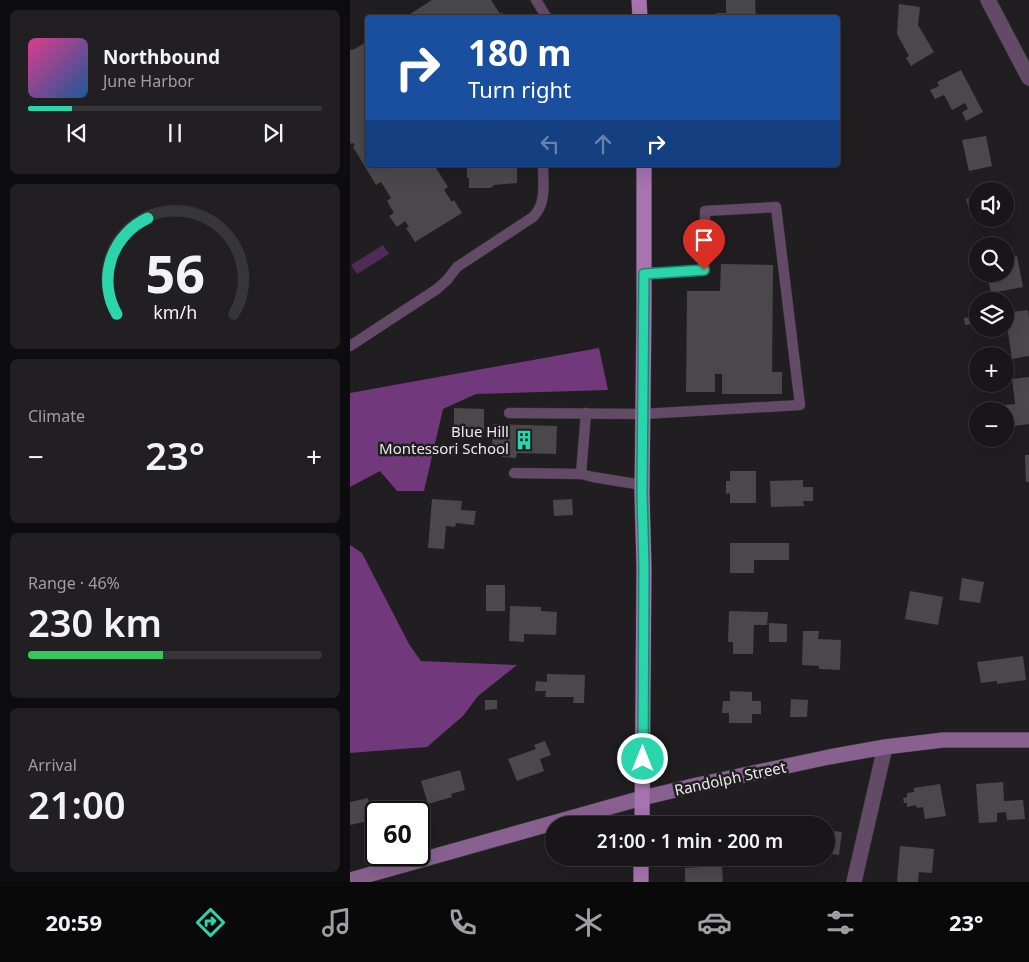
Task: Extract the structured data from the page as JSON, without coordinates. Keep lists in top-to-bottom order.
{
  "streets": {
    "main road": ["Randolph Street"]
  },
  "places": {
    "building": ["Blue Hill Montessori School"]
  },
  "page": {
    "turn": ["180 m", "Turn right"],
    "song": ["Northbound", "June Harbor"],
    "map_buttons": ["+", "−"],
    "tile": [
      "Climate",
      ["Range · 46%", "230 km"],
      ["Arrival", "21:00"]
    ],
    "heat": ["−", "23°", "+"],
    "limit": "60",
    "trip": "21:00 · 1 min · 200 m",
    "tabs": ["20:59", "23°"],
    "gauge": ["56", "km/h"]
  }
}
